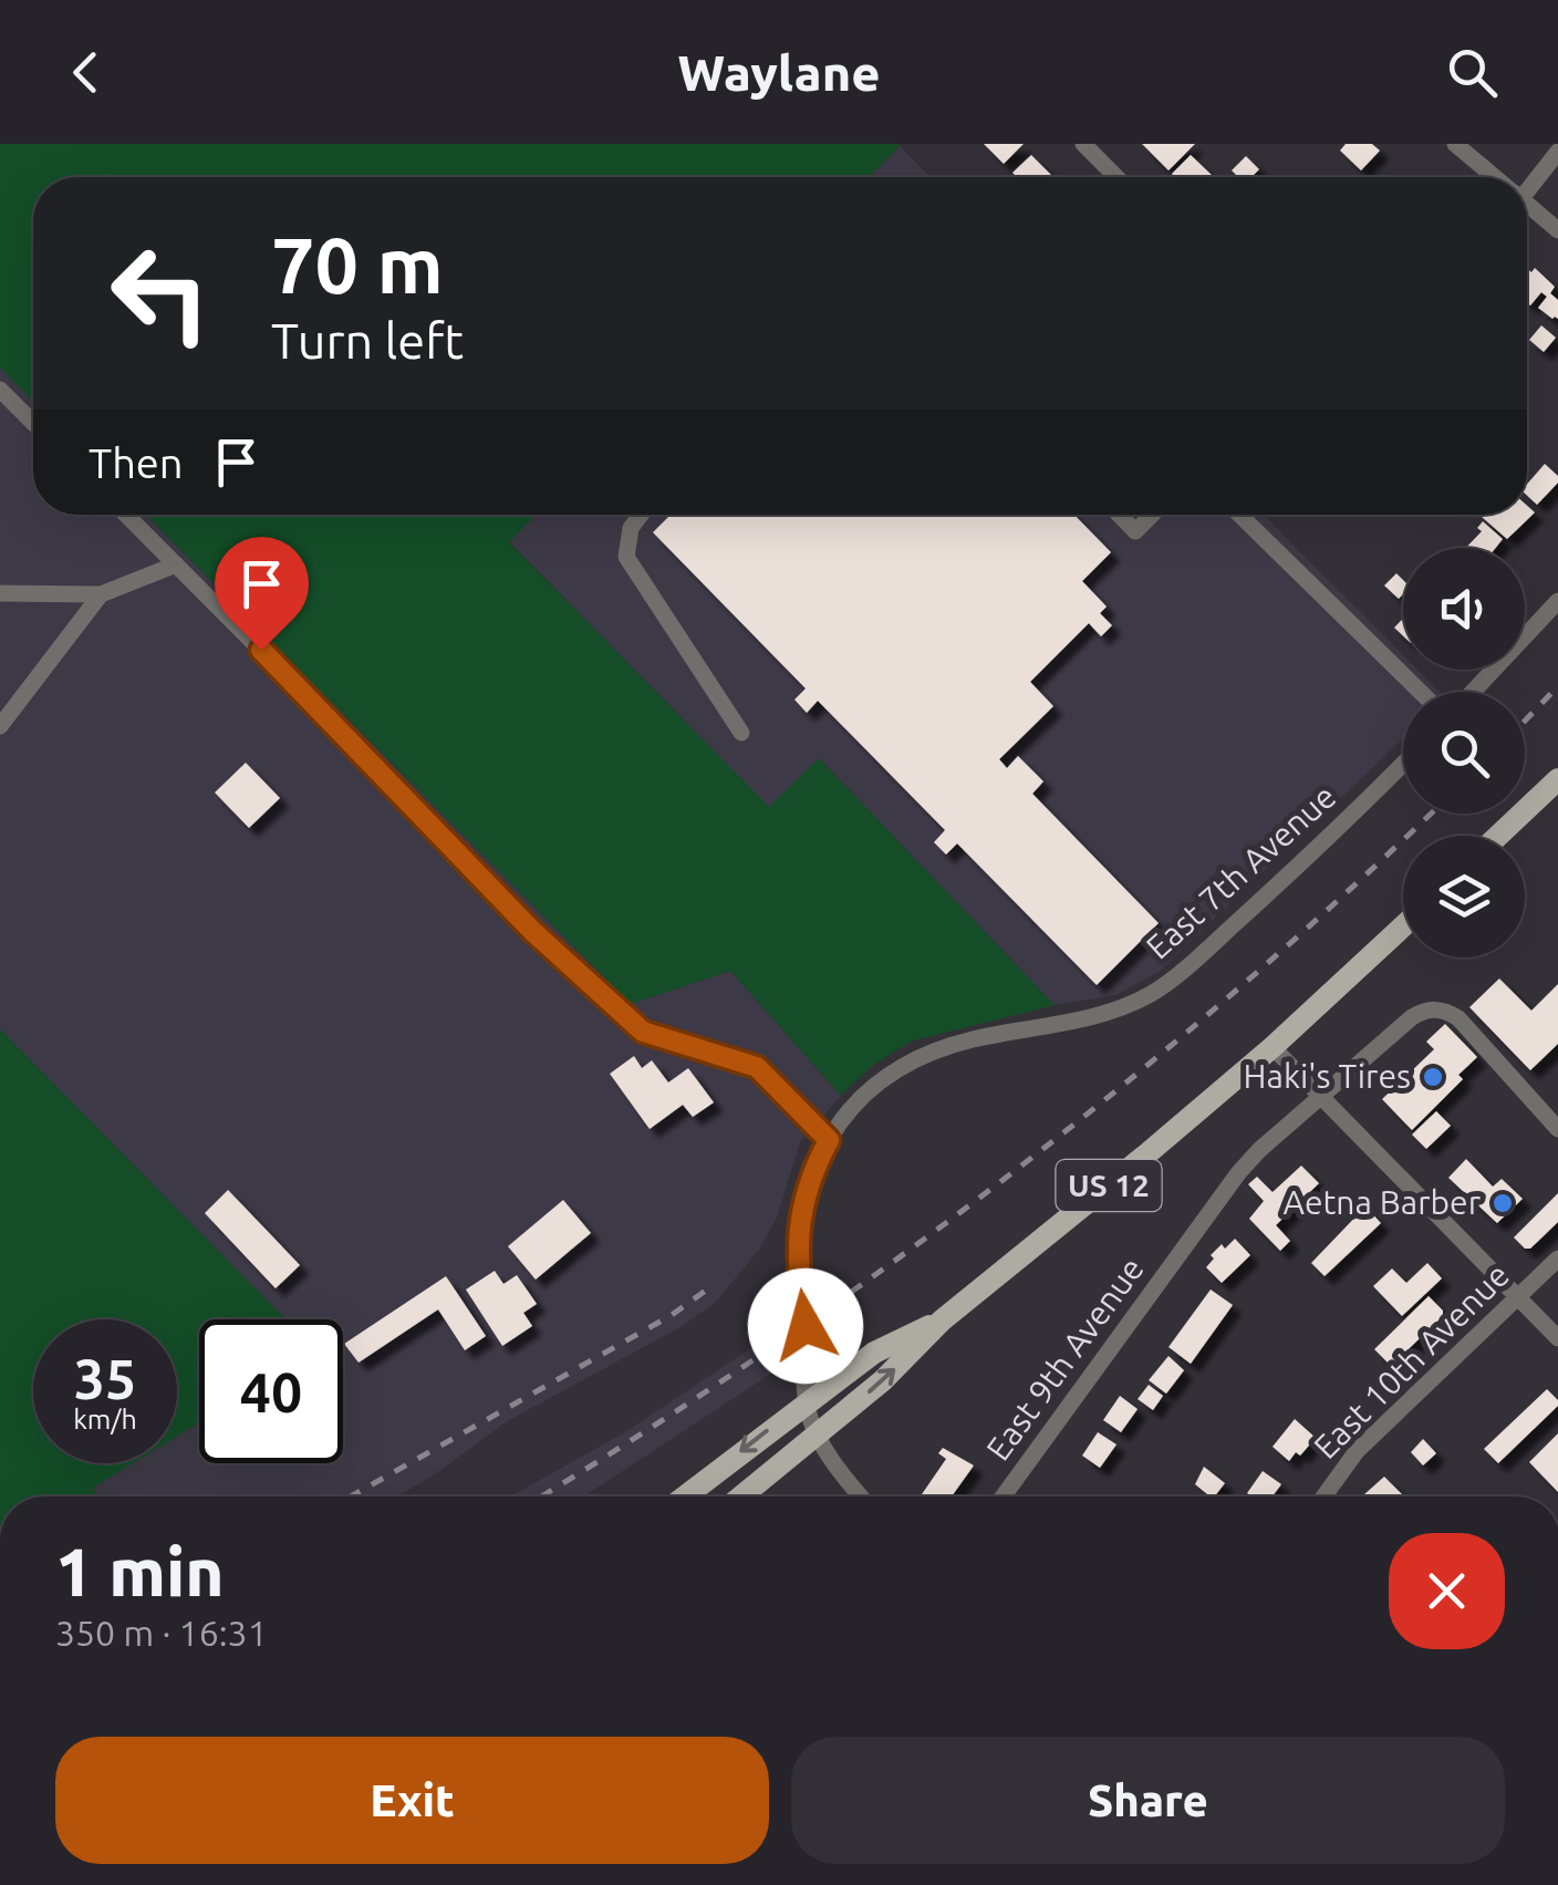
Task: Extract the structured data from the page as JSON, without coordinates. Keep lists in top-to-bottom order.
{
  "streets": {
    "main road": ["US 12"],
    "street": ["East 7th Avenue", "East 9th Avenue", "East 10th Avenue"]
  },
  "crossings": [
    ["East 7th Avenue", "US 12"]
  ],
  "places": ["Haki's Tires", "Aetna Barber"],
  "page": {
    "header": "Waylane",
    "turn": ["70 m", "Turn left"],
    "then": "Then",
    "speed": "35 km/h",
    "limit": "40",
    "heading": ["1 min", "350 m · 16:31"],
    "buttons": ["Exit", "Share"]
  }
}
